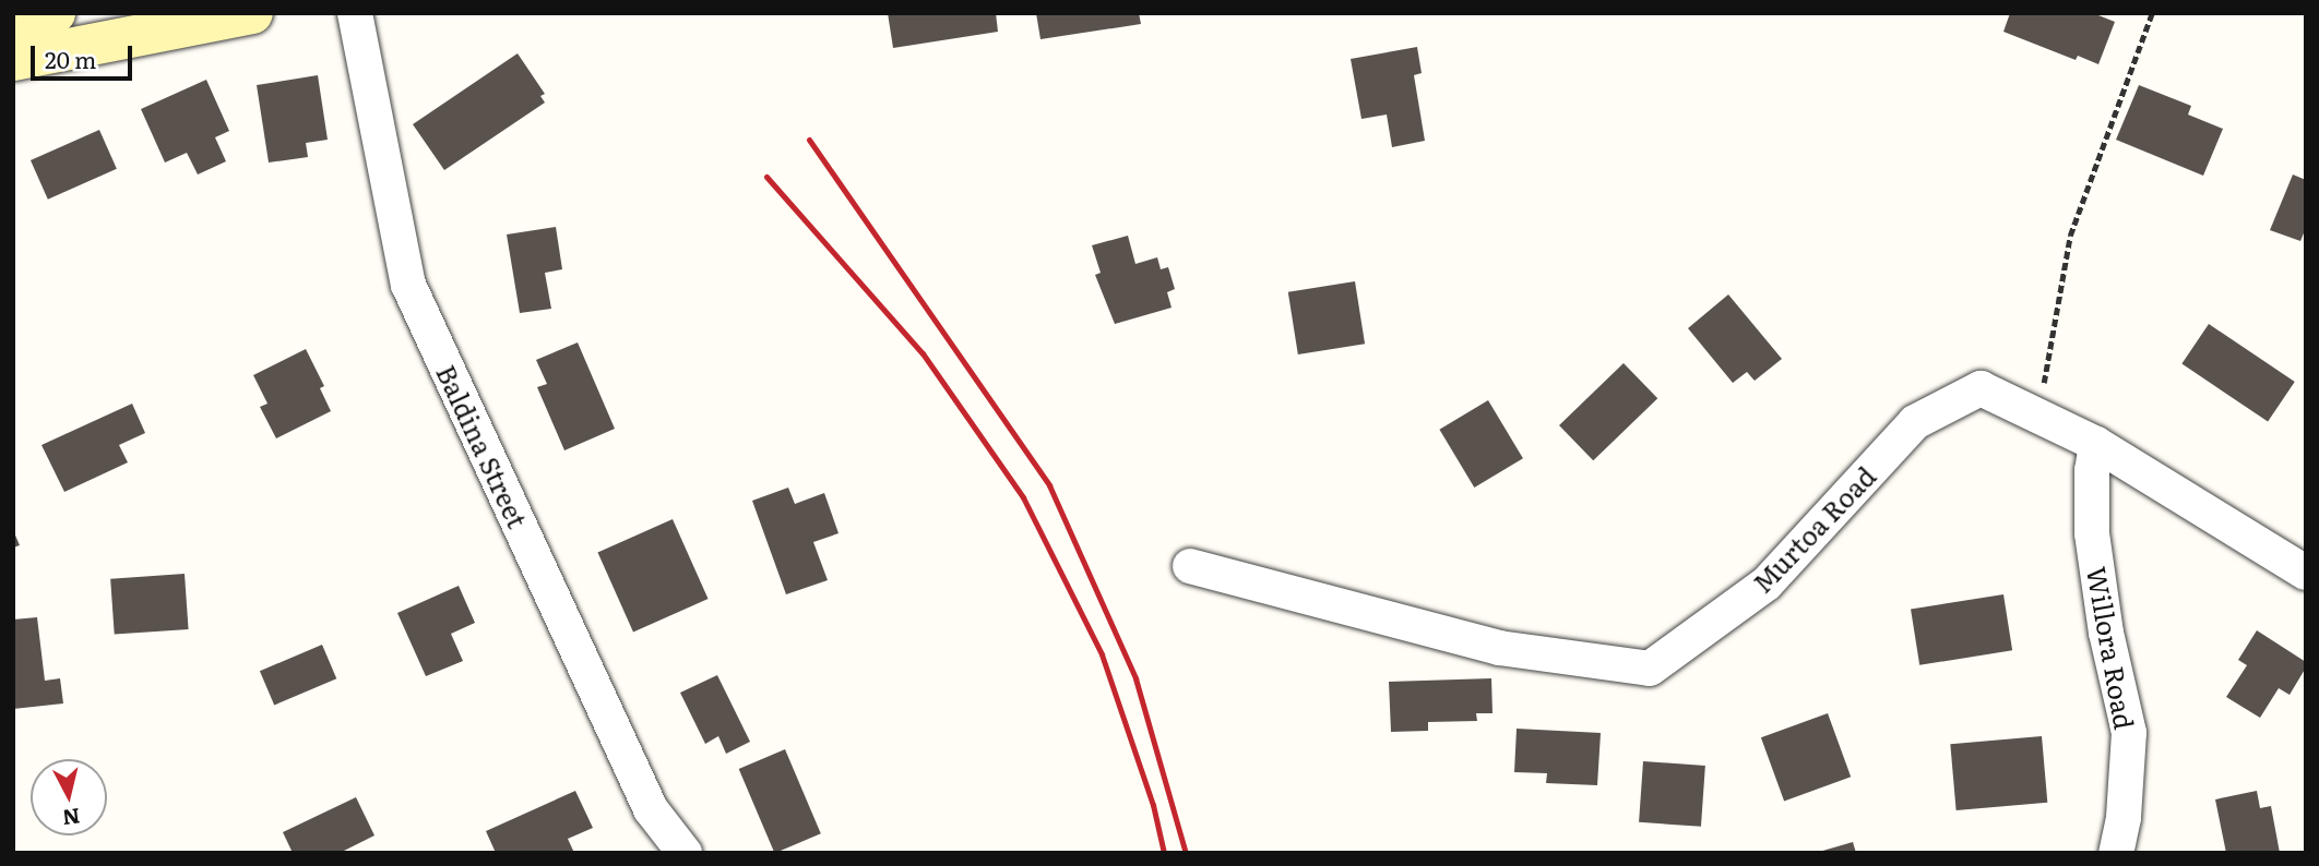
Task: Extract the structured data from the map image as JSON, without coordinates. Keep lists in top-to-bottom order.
{
  "streets": {
    "street": ["Baldina Street", "Murtoa Road", "Willora Road"]
  },
  "crossings": [
    ["Murtoa Road", "Willora Road"]
  ],
  "scale_bar": "20 m",
  "north": "bottom"
}
